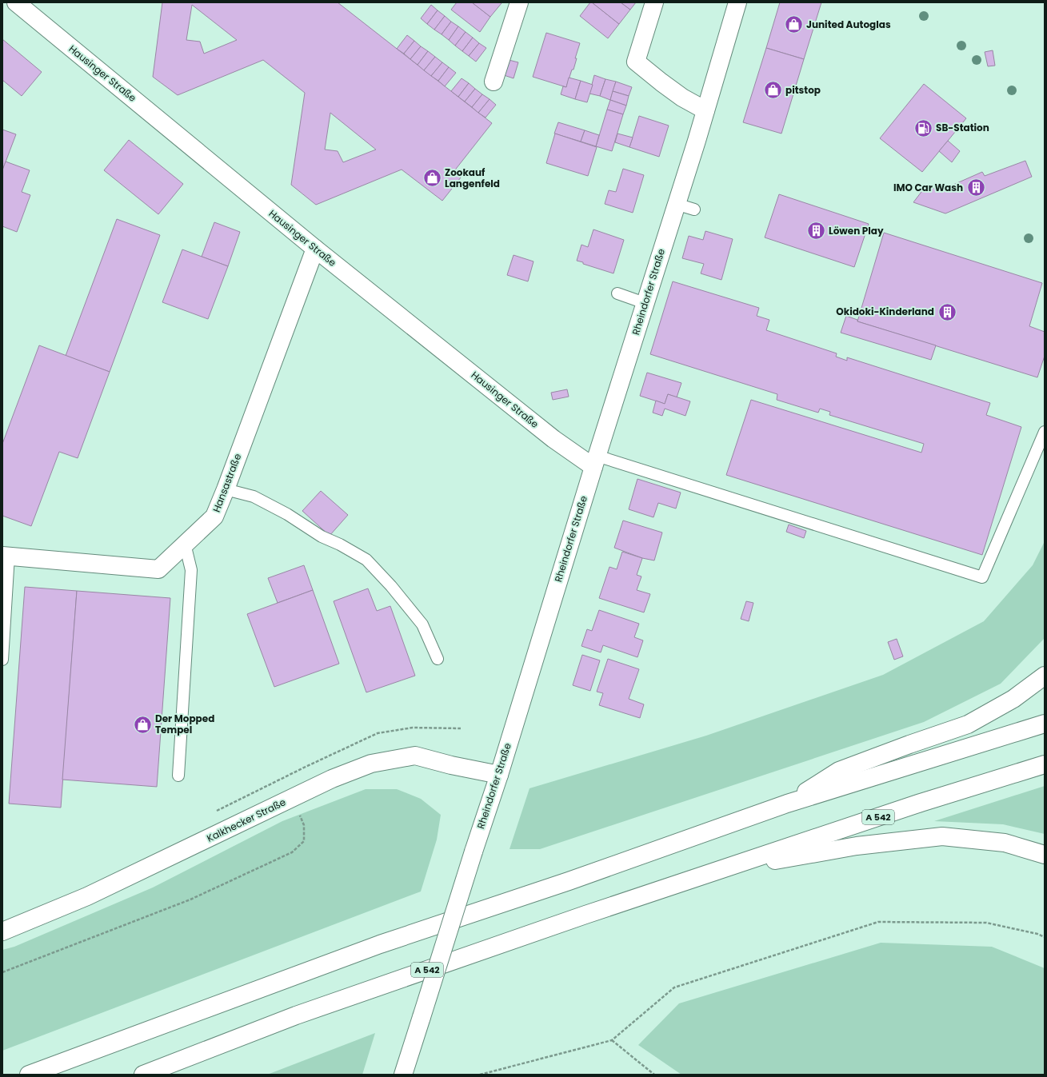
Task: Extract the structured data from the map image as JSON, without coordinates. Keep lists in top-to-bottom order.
{
  "streets": {
    "main road": [
      "Hausinger Straße",
      "Rheindorfer Straße",
      "Hansastraße",
      "A 542",
      "Kalkhecker Straße"
    ]
  },
  "crossings": [
    ["Hausinger Straße", "Rheindorfer Straße"],
    ["Hausinger Straße", "Hansastraße"],
    ["Rheindorfer Straße", "Kalkhecker Straße"]
  ],
  "places": {
    "shop": [
      "Junited Autoglas",
      "pitstop",
      "Zookauf Langenfeld",
      "Der Mopped Tempel"
    ],
    "fuel station": ["SB-Station"],
    "building": ["IMO Car Wash", "Löwen Play", "Okidoki-Kinderland"]
  }
}
